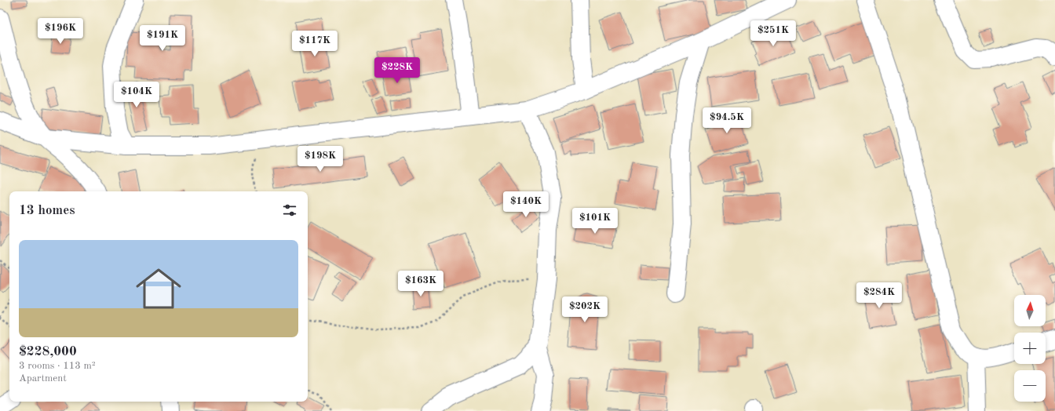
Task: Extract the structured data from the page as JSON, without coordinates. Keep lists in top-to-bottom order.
{
  "north": "top",
  "page": {
    "price": [
      "$196K",
      "$251K",
      "$191K",
      "$117K",
      "$228K",
      "$104K",
      "$94.5K",
      "$198K",
      "$140K",
      "$101K",
      "$163K",
      "$284K",
      "$202K"
    ],
    "heading": "13 homes",
    "list": [
      {
        "name": "$228,000",
        "note": "3 rooms · 113 m² · Apartment"
      }
    ],
    "map_buttons": ["+", "−"]
  }
}
